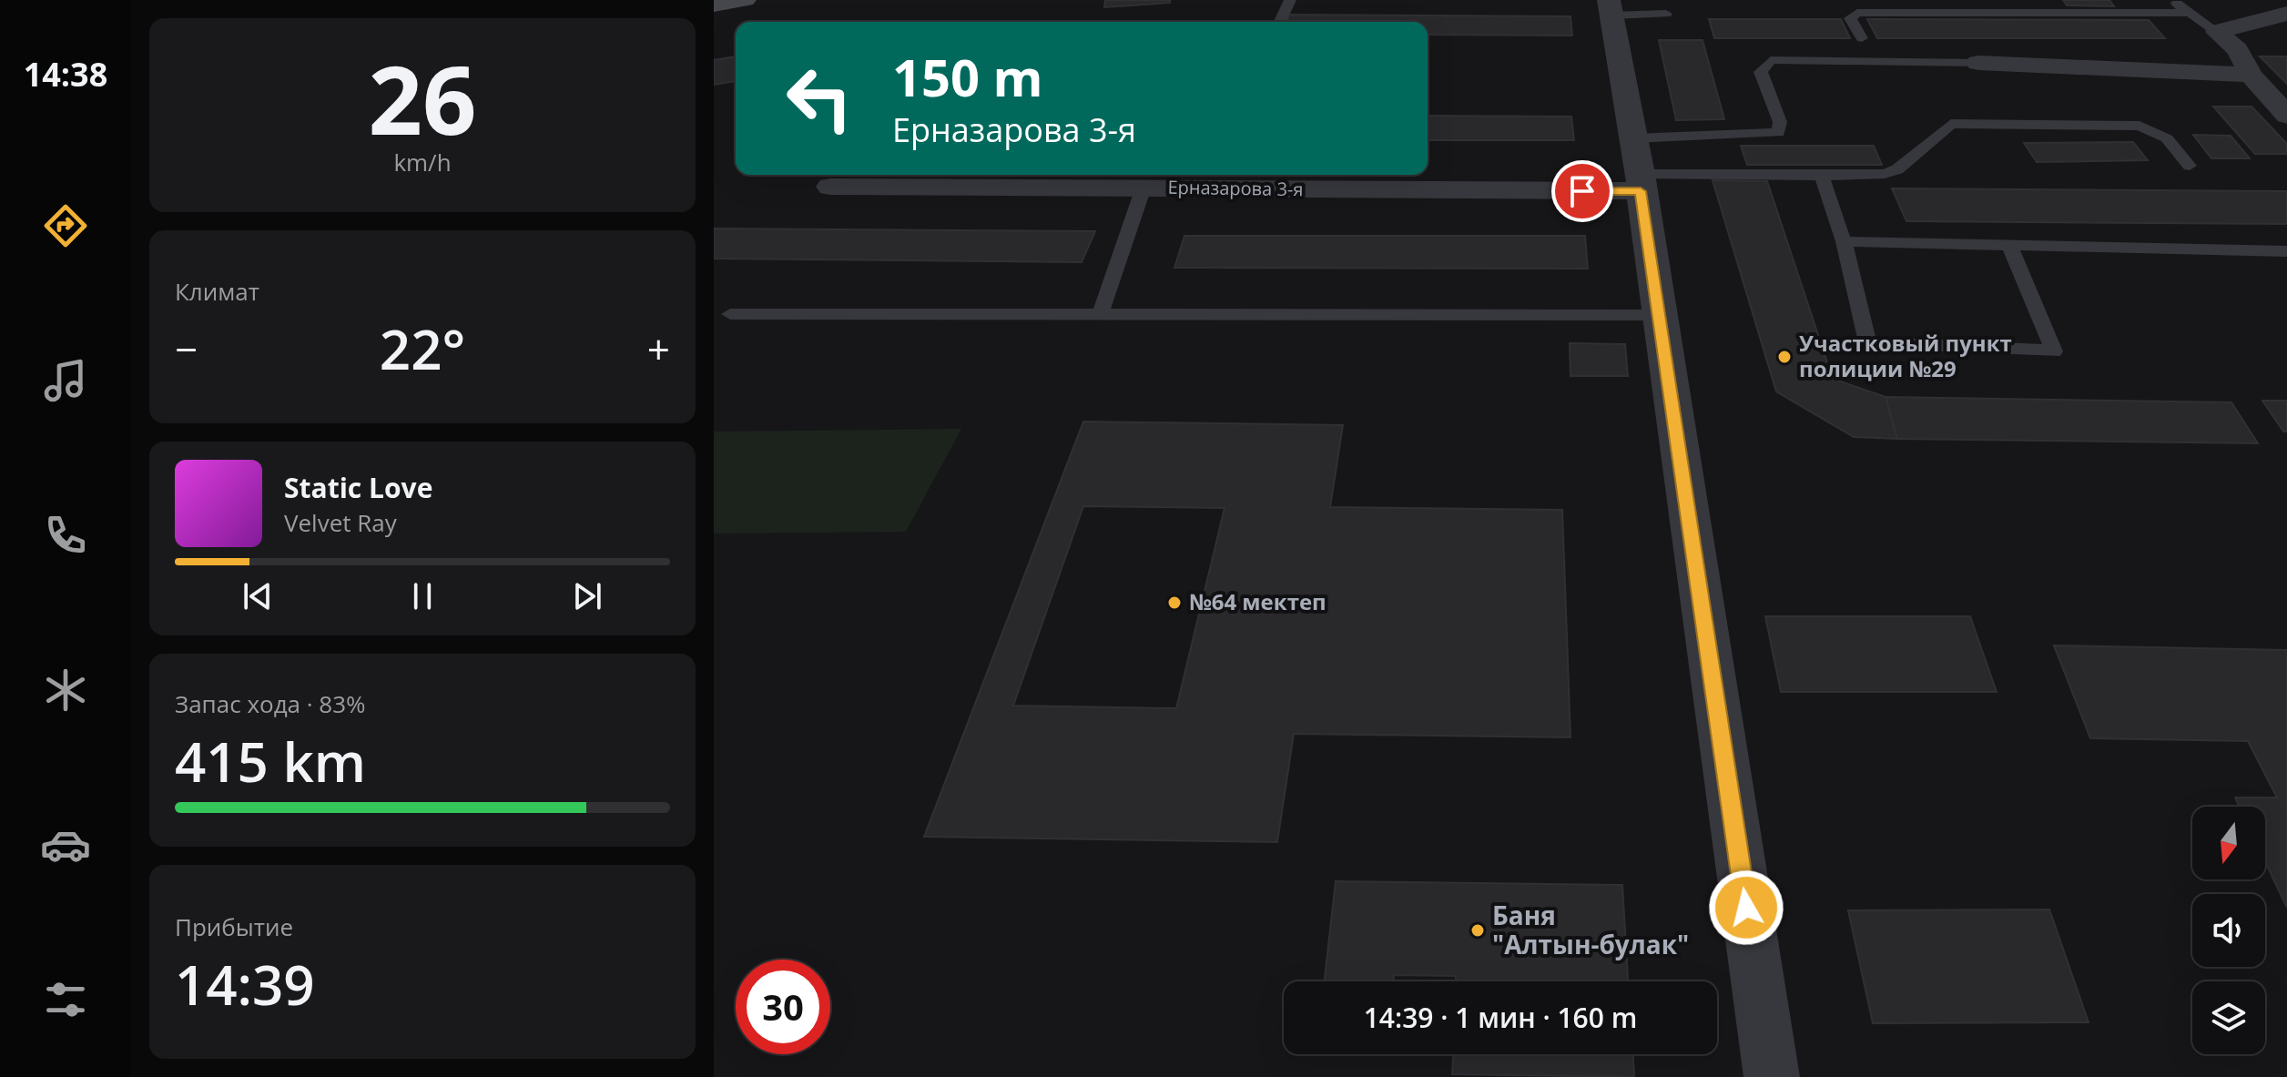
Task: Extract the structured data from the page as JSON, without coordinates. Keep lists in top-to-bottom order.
{
  "streets": {
    "street": ["Ерназарова 3-я"]
  },
  "places": ["Участковый пункт полиции №29", "№64 мектеп", "Баня \"Алтын-булак\""],
  "north": "bottom",
  "page": {
    "tabs": "14:38",
    "tile": [
      ["26", "km/h"],
      "Климат",
      ["Запас хода · 83%", "415 km"],
      ["Прибытие", "14:39"]
    ],
    "turn": ["150 m", "Ерназарова 3-я"],
    "heat": ["−", "22°", "+"],
    "song": ["Static Love", "Velvet Ray"],
    "limit": "30",
    "trip": "14:39 · 1 мин · 160 m"
  }
}
